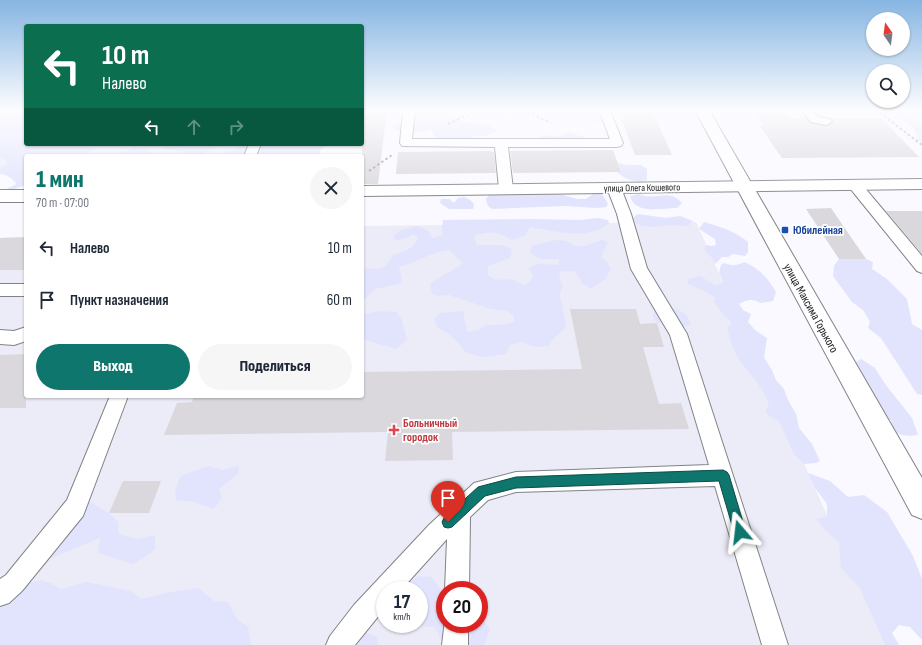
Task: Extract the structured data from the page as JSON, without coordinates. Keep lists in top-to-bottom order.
{
  "streets": {
    "street": ["улица Олега Кошевого", "улица Максима Горького"]
  },
  "crossings": [
    ["улица Олега Кошевого", "улица Максима Горького"]
  ],
  "places": {
    "transit": ["Юбилейная"],
    "health": ["Больничный городок"]
  },
  "north": "top",
  "page": {
    "turn": ["10 m", "Налево"],
    "heading": ["1 мин", "70 m · 07:00"],
    "list": [
      {
        "name": "Налево",
        "value": "10 m"
      },
      {
        "name": "Пункт назначения",
        "value": "60 m"
      }
    ],
    "buttons": ["Выход", "Поделиться"],
    "speed": "17 km/h",
    "limit": "20"
  }
}
